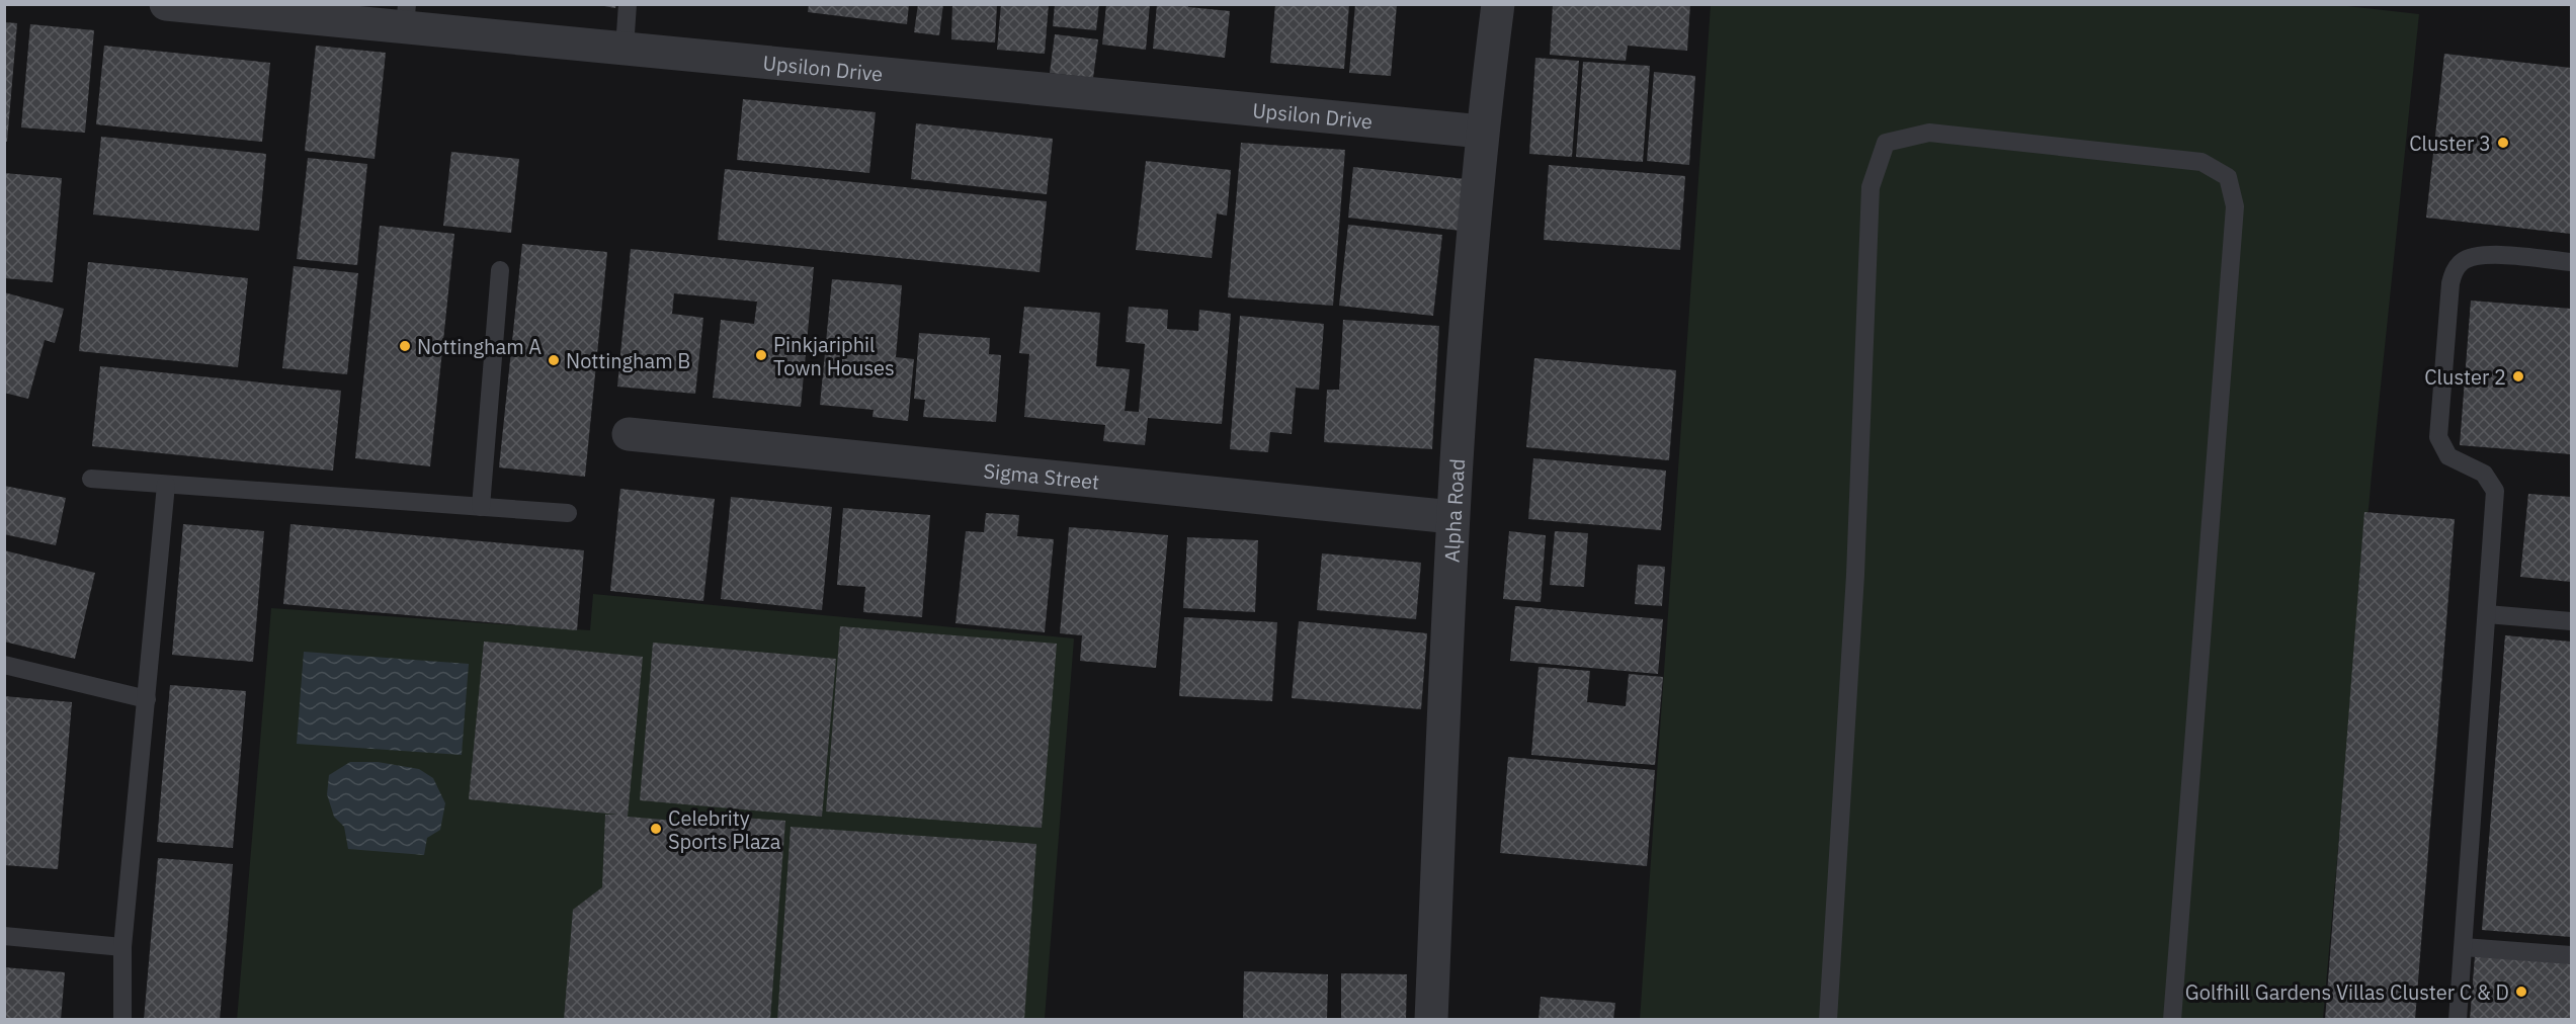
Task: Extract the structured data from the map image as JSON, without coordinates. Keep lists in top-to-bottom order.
{
  "streets": {
    "street": ["Upsilon Drive", "Sigma Street", "Alpha Road"]
  },
  "crossings": [
    ["Upsilon Drive", "Alpha Road"],
    ["Sigma Street", "Alpha Road"]
  ],
  "places": [
    "Cluster 3",
    "Nottingham A",
    "Pinkjariphil Town Houses",
    "Nottingham B",
    "Cluster 2",
    "Celebrity Sports Plaza",
    "Golfhill Gardens Villas Cluster C & D"
  ]
}
